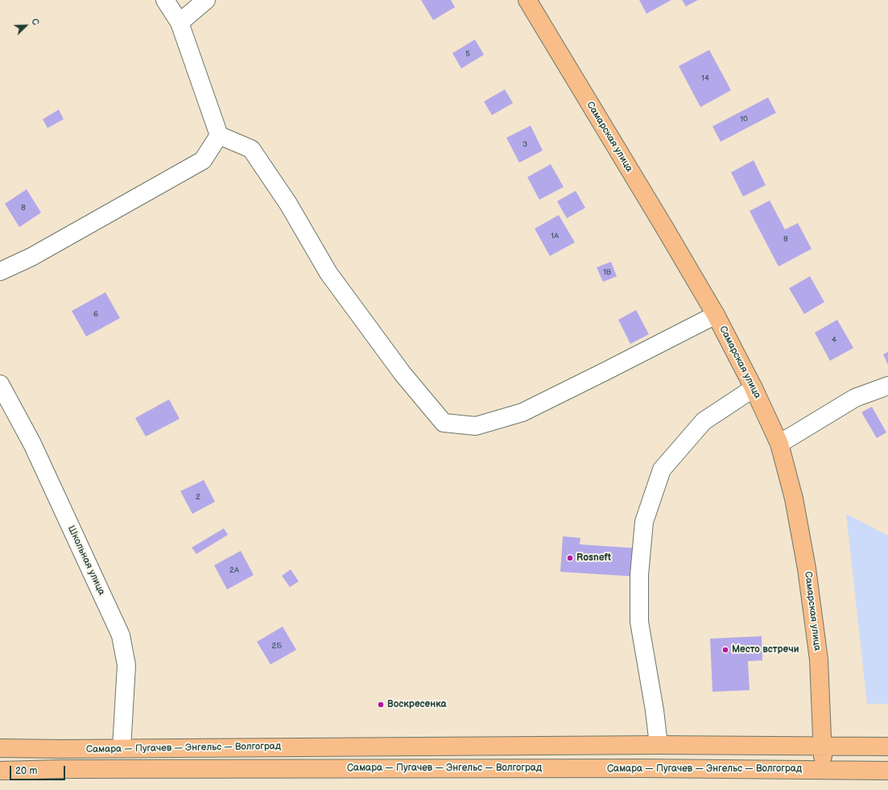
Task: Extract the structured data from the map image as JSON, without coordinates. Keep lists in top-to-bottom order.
{
  "streets": {
    "main road": ["Самарская улица", "Самара — Пугачев — Энгельс — Волгоград"],
    "street": ["Школьная улица"]
  },
  "crossings": [
    ["Самарская улица", "Самара — Пугачев — Энгельс — Волгоград"],
    ["Школьная улица", "Самара — Пугачев — Энгельс — Волгоград"]
  ],
  "places": ["Rosneft", "Место встречи", "Воскресенка"],
  "house_numbers": [
    "5",
    "14",
    "10",
    "3",
    "8",
    "1А",
    "8",
    "1В",
    "6",
    "4",
    "2",
    "2А",
    "2Б"
  ],
  "scale_bar": "20 m",
  "north": "top right"
}
